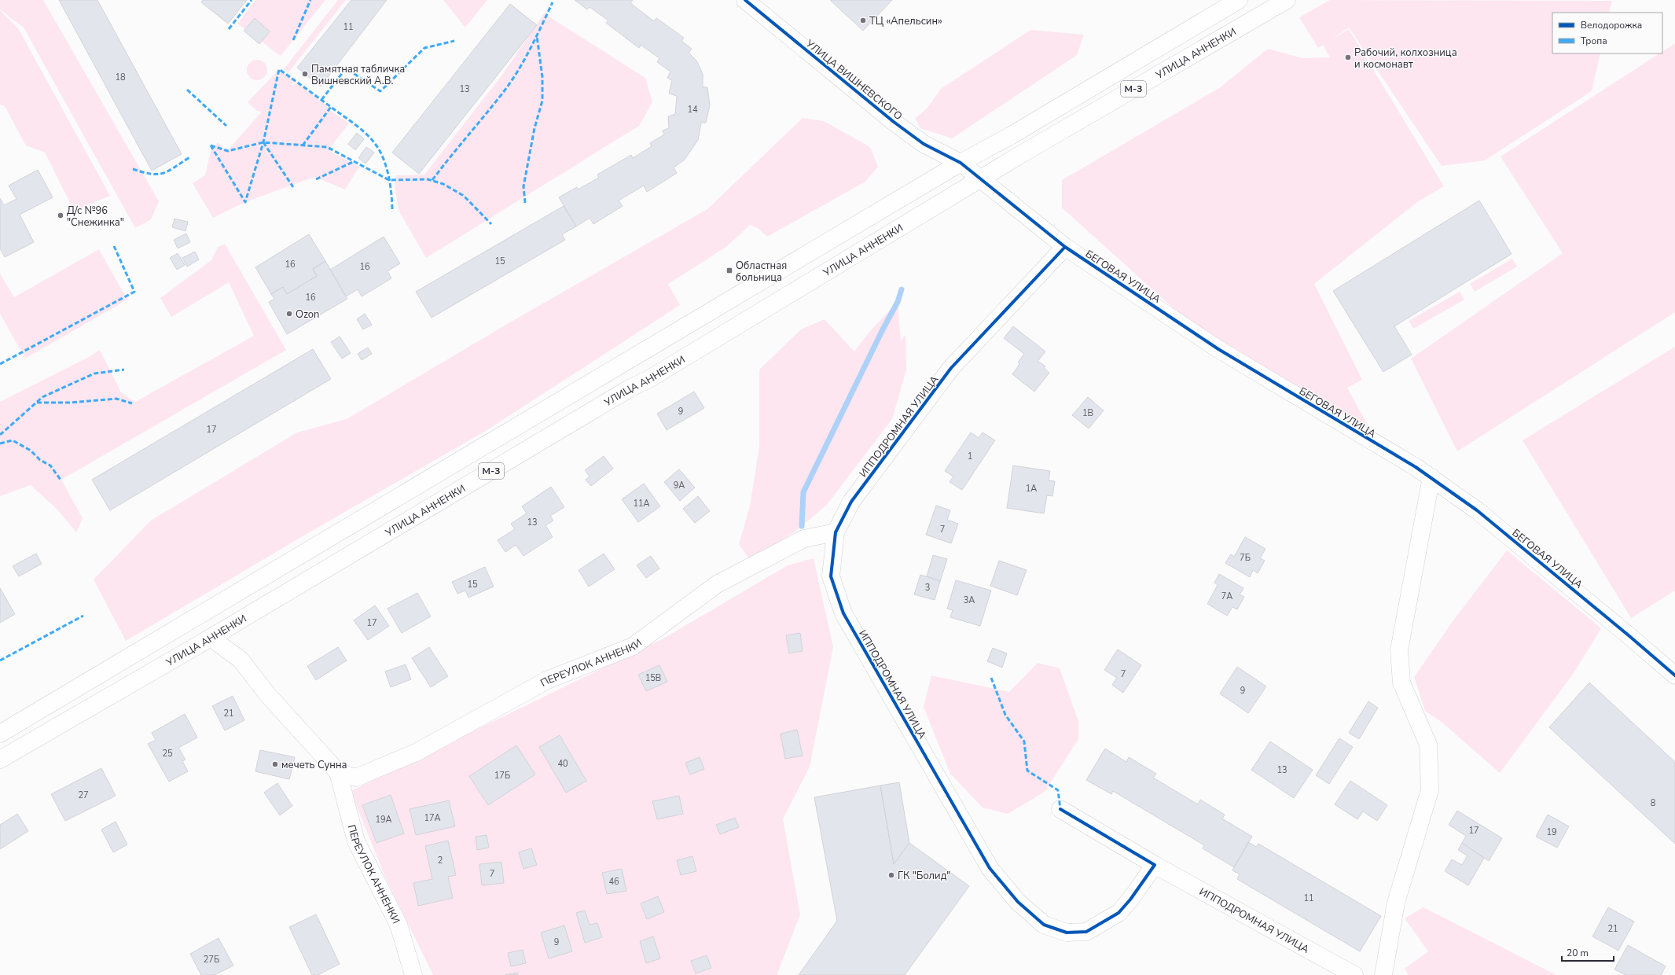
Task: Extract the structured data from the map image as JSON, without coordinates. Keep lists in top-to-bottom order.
{
  "streets": {
    "street": [
      "УЛИЦА АННЕНКИ",
      "УЛИЦА ВИШНЕВСКОГО",
      "М-3",
      "БЕГОВАЯ УЛИЦА",
      "ИППОДРОМНАЯ УЛИЦА",
      "ПЕРЕУЛОК АННЕНКИ"
    ]
  },
  "crossings": [
    ["УЛИЦА АННЕНКИ", "УЛИЦА ВИШНЕВСКОГО"],
    ["УЛИЦА АННЕНКИ", "БЕГОВАЯ УЛИЦА"],
    ["УЛИЦА АННЕНКИ", "ПЕРЕУЛОК АННЕНКИ"],
    ["УЛИЦА ВИШНЕВСКОГО", "М-3"],
    ["УЛИЦА ВИШНЕВСКОГО", "БЕГОВАЯ УЛИЦА"],
    ["БЕГОВАЯ УЛИЦА", "ИППОДРОМНАЯ УЛИЦА"],
    ["ИППОДРОМНАЯ УЛИЦА", "ПЕРЕУЛОК АННЕНКИ"]
  ],
  "places": {
    "other": [
      "ТЦ «Апельсин»",
      "Рабочий, колхозница и космонавт",
      "Памятная табличка Вишневский А.В.",
      "Д/с №96 \"Снежинка\"",
      "Ozon",
      "мечеть Сунна",
      "ГК \"Болид\""
    ],
    "transit": ["Областная больница"]
  },
  "house_numbers": [
    "11",
    "18",
    "13",
    "14",
    "15",
    "16",
    "16",
    "16",
    "9",
    "1В",
    "17",
    "1",
    "9А",
    "1А",
    "11А",
    "13",
    "7",
    "7Б",
    "15",
    "3",
    "7А",
    "3А",
    "17",
    "7",
    "15В",
    "9",
    "21",
    "25",
    "40",
    "13",
    "17Б",
    "27",
    "8",
    "17А",
    "19А",
    "17",
    "19",
    "2",
    "7",
    "46",
    "11",
    "21",
    "9",
    "27Б"
  ],
  "legend": ["Велодорожка", "Тропа"],
  "scale_bar": "20 m"
}
